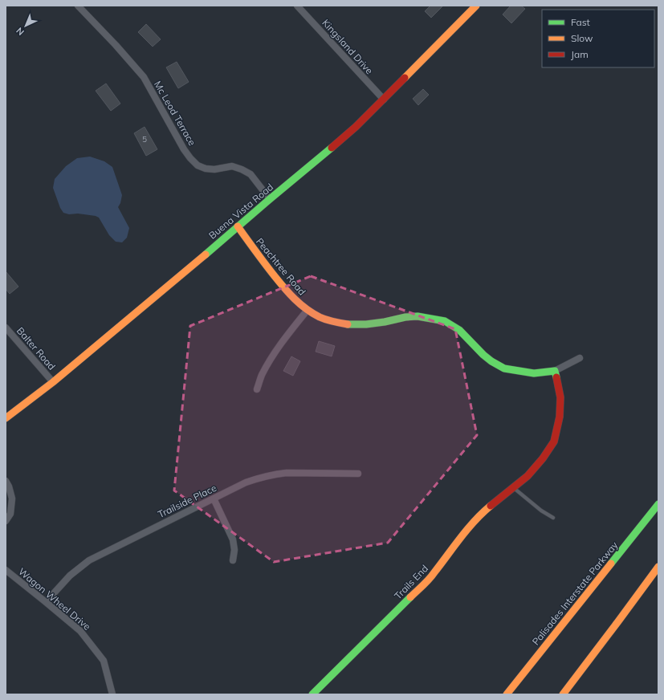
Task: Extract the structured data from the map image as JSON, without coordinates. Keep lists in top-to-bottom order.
{
  "streets": {
    "main road": [
      "Buena Vista Road",
      "Peachtree Road",
      "Trails End",
      "Palisades Interstate Parkway"
    ],
    "street": [
      "Kingsland Drive",
      "Mc Leod Terrace",
      "Balter Road",
      "Trailside Place",
      "Wagon Wheel Drive"
    ]
  },
  "crossings": [
    ["Kingsland Drive", "Buena Vista Road"],
    ["Mc Leod Terrace", "Buena Vista Road"],
    ["Buena Vista Road", "Peachtree Road"],
    ["Buena Vista Road", "Balter Road"],
    ["Peachtree Road", "Trails End"],
    ["Trailside Place", "Wagon Wheel Drive"]
  ],
  "house_numbers": ["5"],
  "legend": ["Fast", "Slow", "Jam"],
  "north": "bottom left"
}
